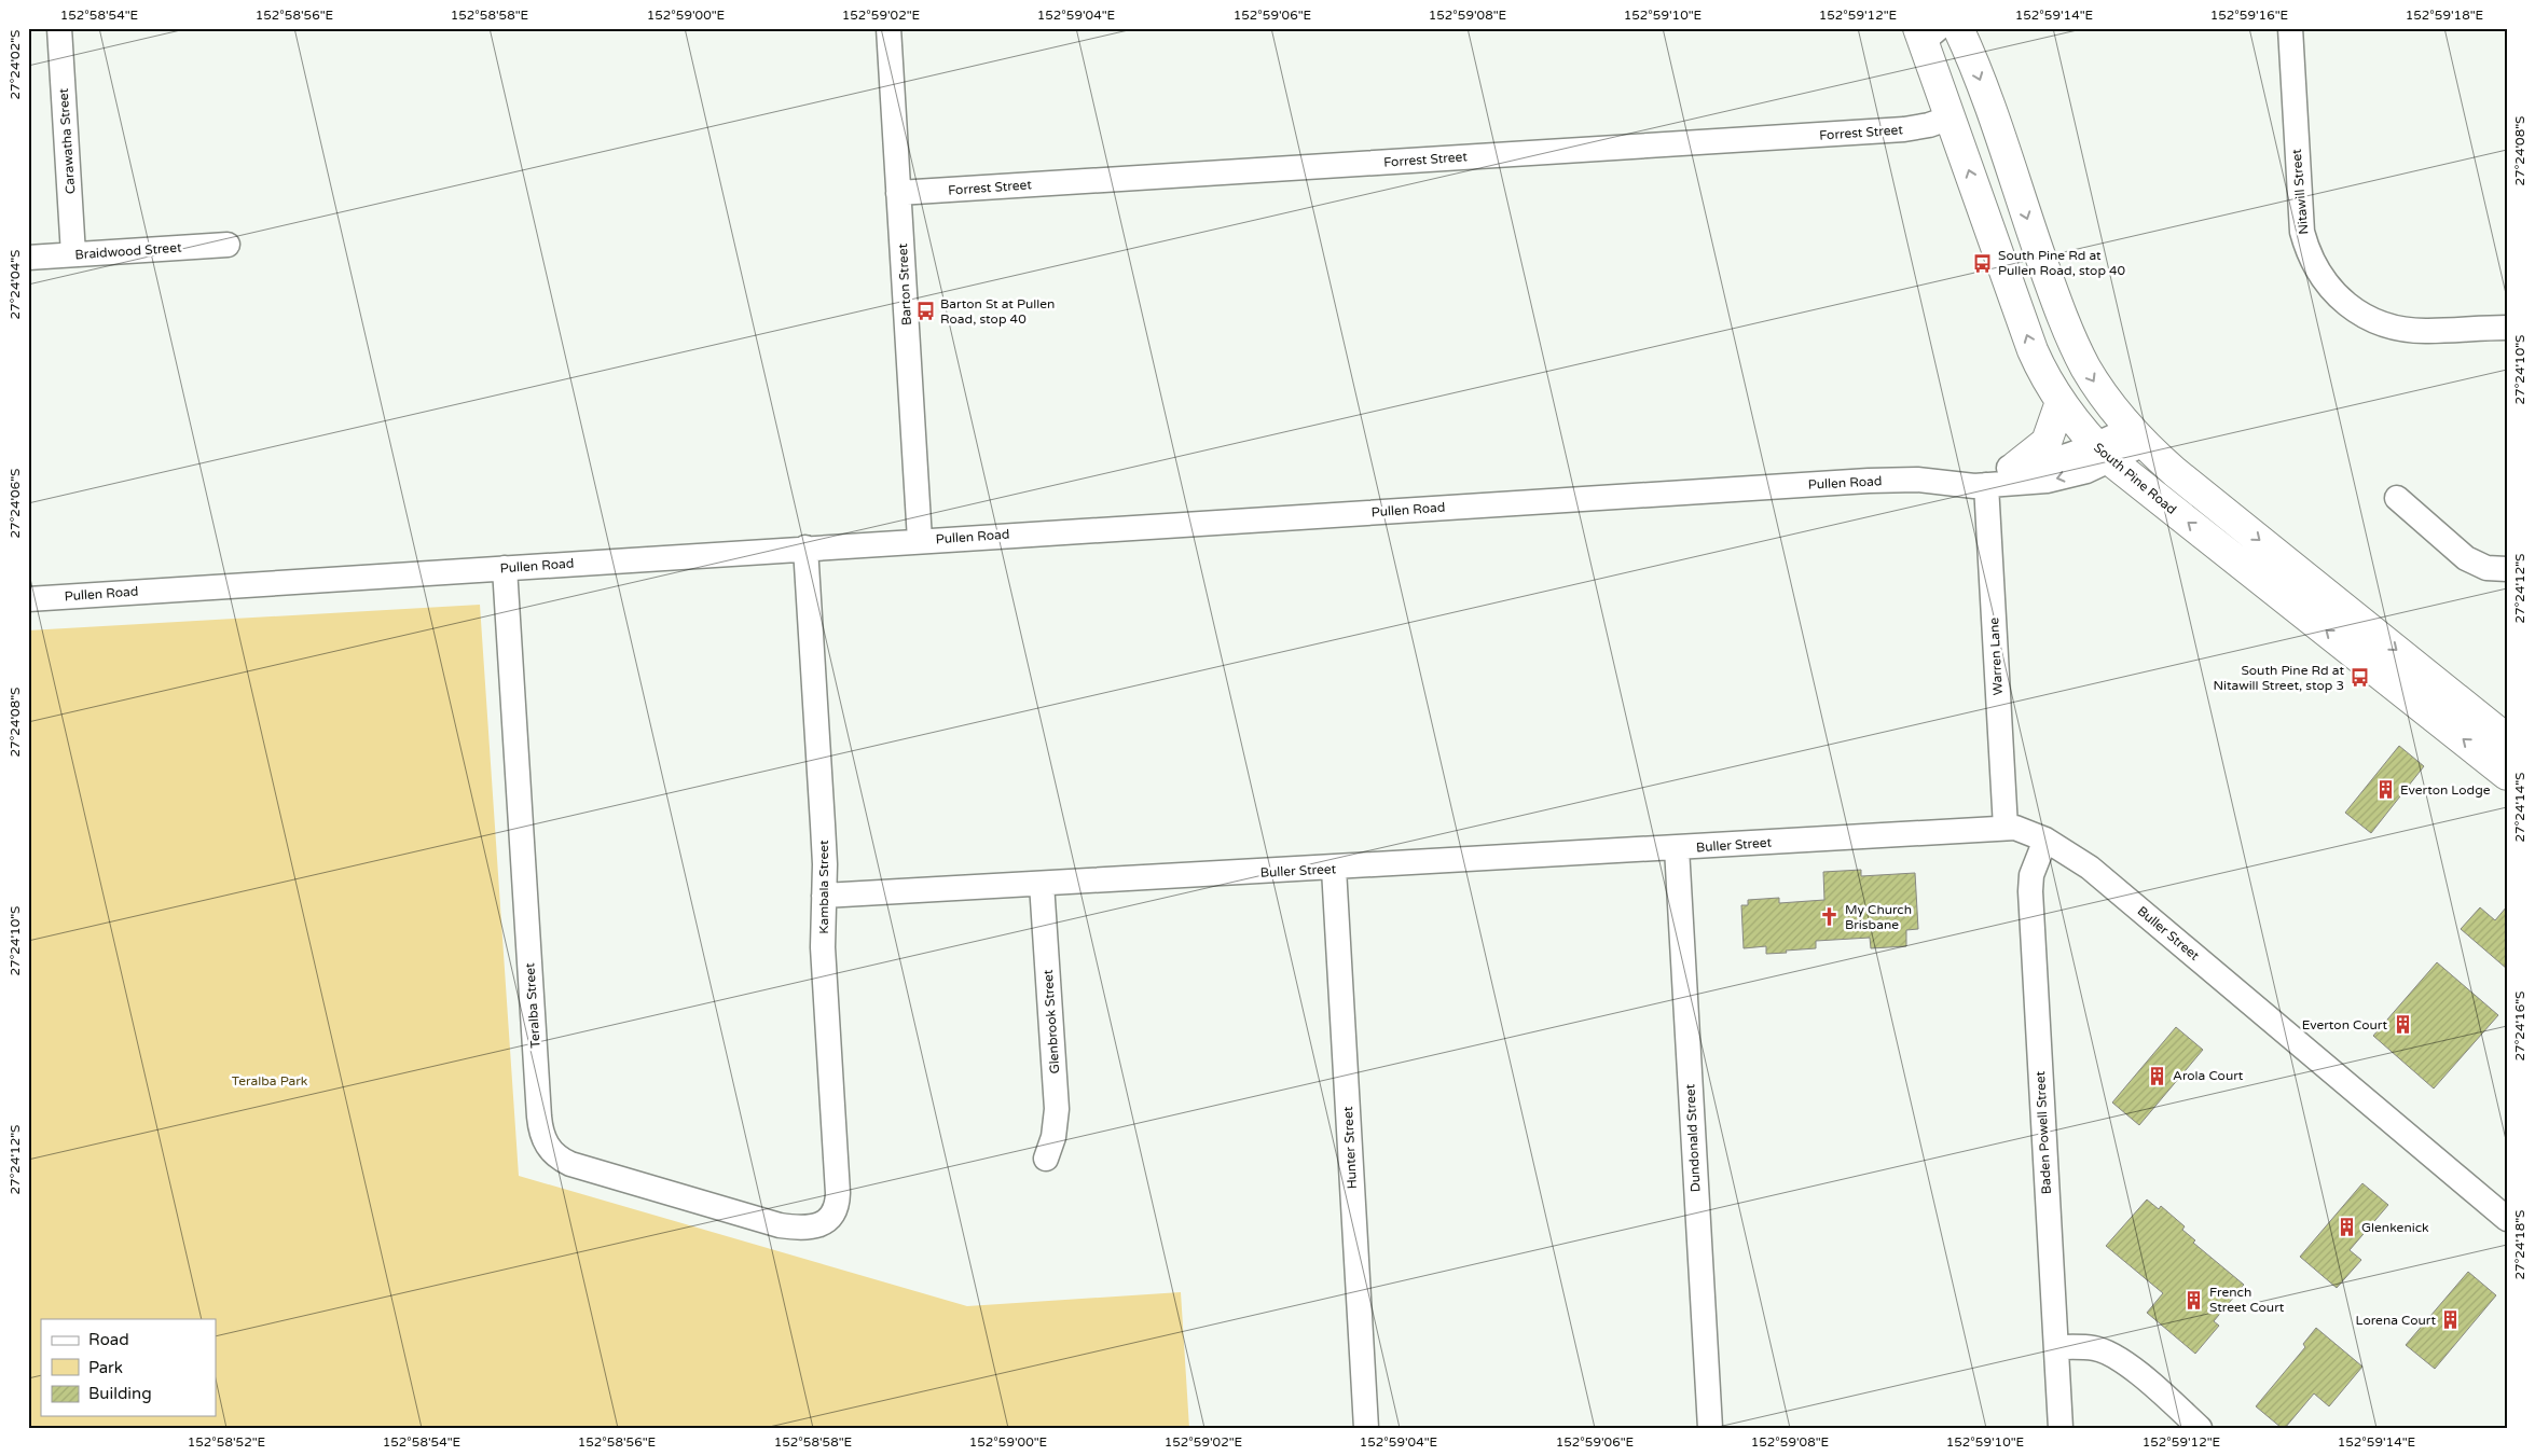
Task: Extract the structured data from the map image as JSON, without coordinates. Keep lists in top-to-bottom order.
{
  "streets": {
    "highway": ["South Pine Road"],
    "street": [
      "Forrest Street",
      "Carawatha Street",
      "Nitawill Street",
      "Braidwood Street",
      "Barton Street",
      "Pullen Road",
      "Warren Lane",
      "Buller Street",
      "Kambala Street",
      "Teralba Street",
      "Glenbrook Street",
      "Baden Powell Street",
      "Dundonald Street",
      "Hunter Street"
    ]
  },
  "crossings": [
    ["Forrest Street", "Barton Street"],
    ["Forrest Street", "South Pine Road"],
    ["Carawatha Street", "Braidwood Street"],
    ["Barton Street", "Pullen Road"],
    ["South Pine Road", "Pullen Road"],
    ["Pullen Road", "Warren Lane"],
    ["Pullen Road", "Kambala Street"],
    ["Pullen Road", "Teralba Street"],
    ["Warren Lane", "Buller Street"],
    ["Buller Street", "Kambala Street"],
    ["Buller Street", "Glenbrook Street"],
    ["Buller Street", "Baden Powell Street"],
    ["Buller Street", "Dundonald Street"],
    ["Buller Street", "Hunter Street"],
    ["Kambala Street", "Teralba Street"]
  ],
  "parks": ["Teralba Park"],
  "places": {
    "bus stop": ["South Pine Rd at Pullen Road, stop 40", "Barton St at Pullen Road, stop 40", "South Pine Rd at Nitawill Street, stop 3"],
    "building": [
      "Everton Lodge",
      "Everton Court",
      "Arola Court",
      "Glenkenick",
      "French Street Court",
      "Lorena Court"
    ],
    "church": ["My Church Brisbane"]
  },
  "legend": ["Road", "Park", "Building"],
  "coordinates": [
    "152°58'54\"E",
    "152°58'56\"E",
    "152°58'58\"E",
    "152°59'00\"E",
    "152°59'02\"E",
    "152°59'04\"E",
    "152°59'06\"E",
    "152°59'08\"E",
    "152°59'10\"E",
    "152°59'12\"E",
    "152°59'14\"E",
    "152°59'16\"E",
    "152°59'18\"E",
    "27°24'02\"S",
    "27°24'08\"S",
    "27°24'04\"S",
    "27°24'10\"S",
    "27°24'06\"S",
    "27°24'12\"S",
    "27°24'14\"S",
    "27°24'16\"S",
    "27°24'18\"S",
    "152°58'52\"E"
  ]
}
